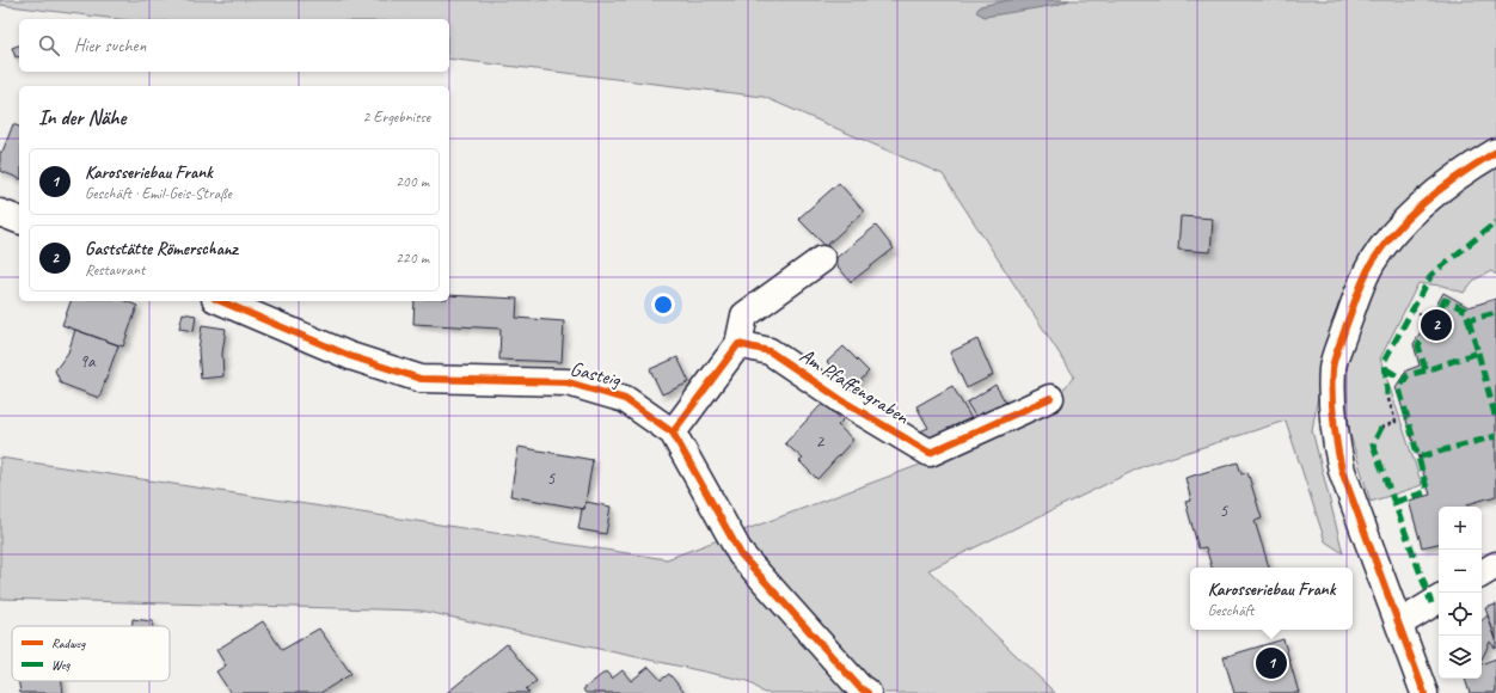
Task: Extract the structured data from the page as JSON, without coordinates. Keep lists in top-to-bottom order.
{
  "streets": {
    "street": ["Gasteig", "Am Pfaffengraben"]
  },
  "house_numbers": [
    "9a",
    "2",
    "5",
    "5"
  ],
  "legend": ["Radweg", "Weg"],
  "page": {
    "search": "Hier suchen",
    "heading": ["In der Nähe", "2 Ergebnisse"],
    "list": [
      {
        "mark": "1",
        "name": "Karosseriebau Frank",
        "note": "Geschäft · Emil-Geis-Straße",
        "value": "200 m"
      },
      {
        "mark": "2",
        "name": "Gaststätte Römerschanz",
        "note": "Restaurant",
        "value": "220 m"
      }
    ],
    "pins": ["2", "1"],
    "map_buttons": ["+", "−"],
    "popup": ["Karosseriebau Frank", "Geschäft"]
  }
}
